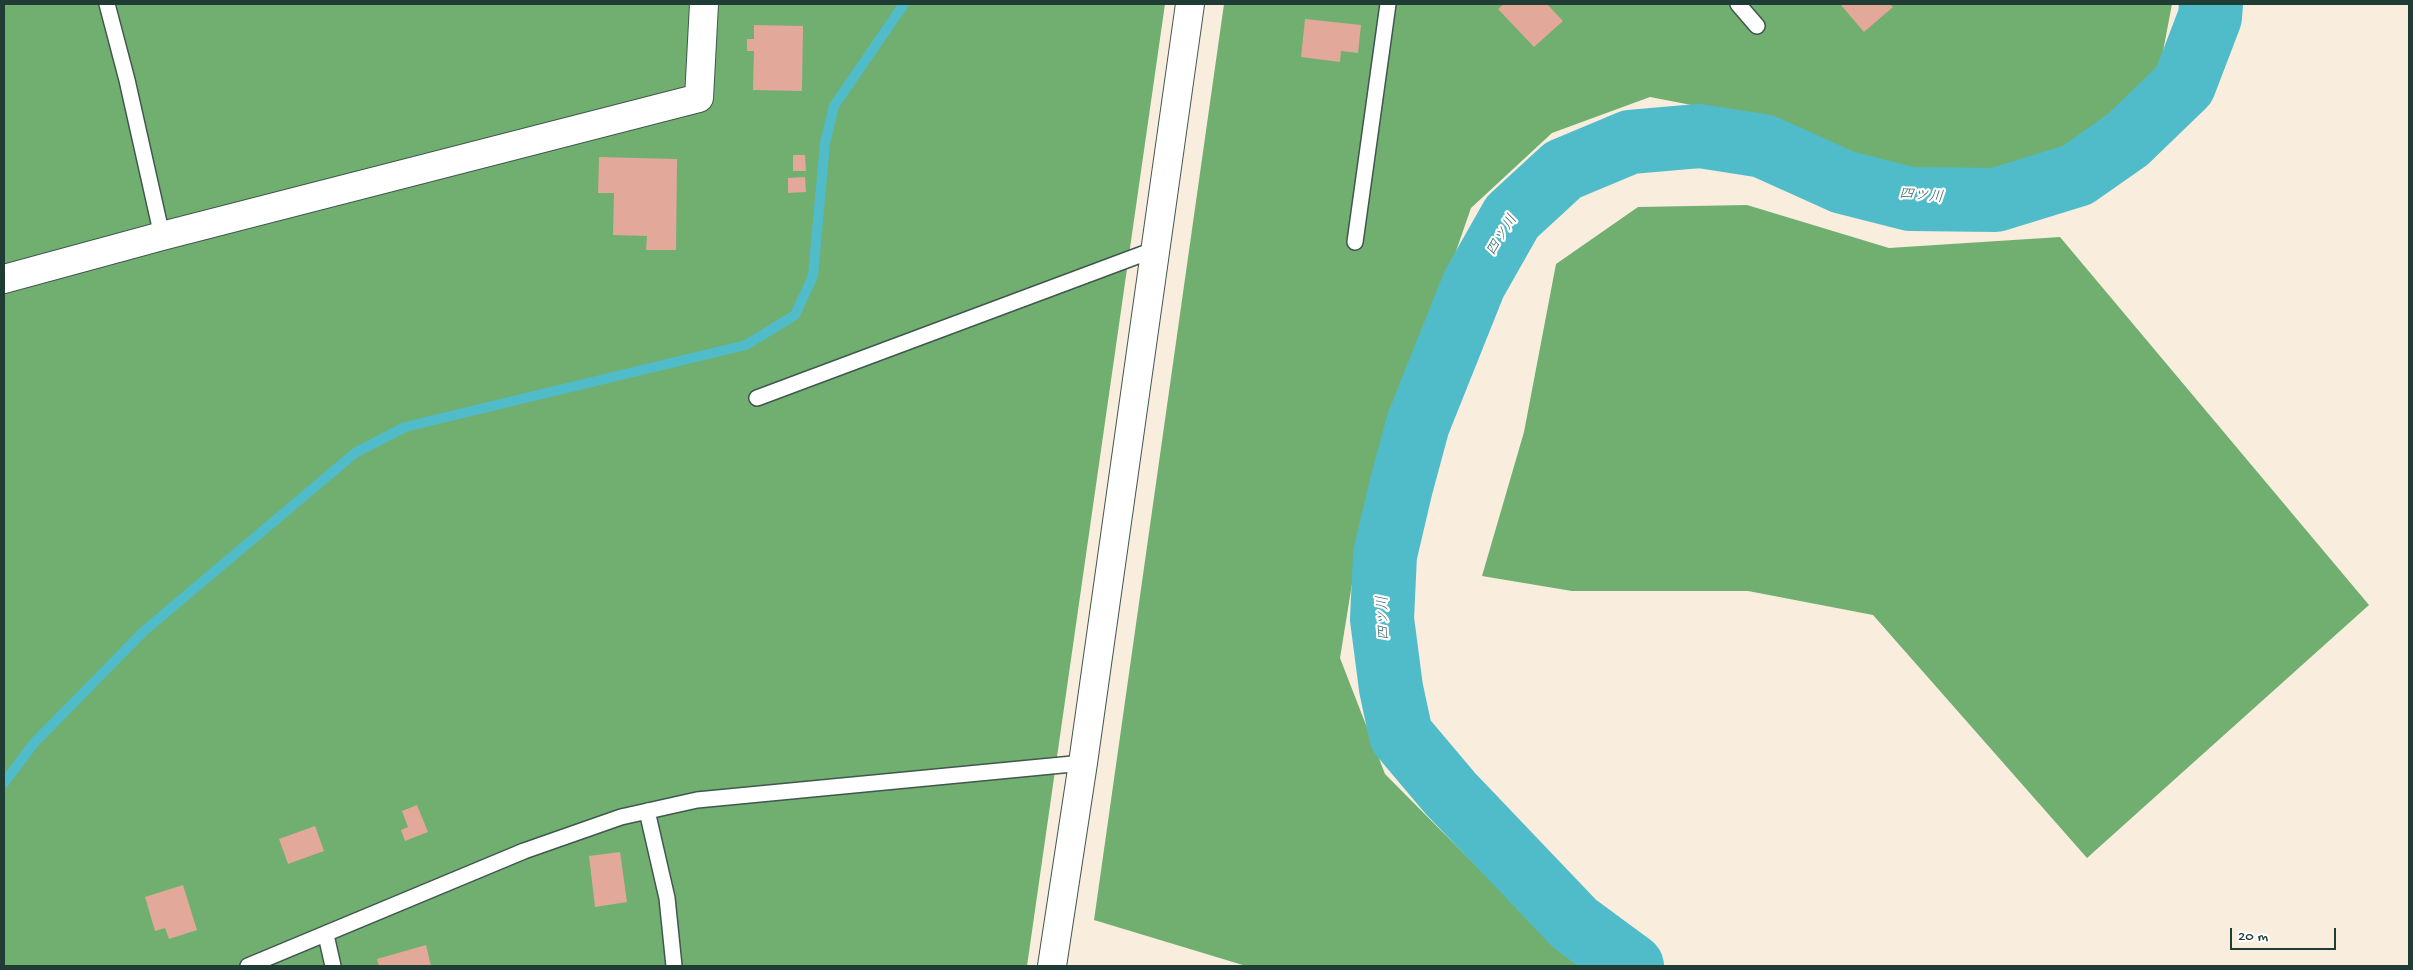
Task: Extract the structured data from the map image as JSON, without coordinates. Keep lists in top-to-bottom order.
{
  "water": ["四ツ川"],
  "scale_bar": "20 m"
}
